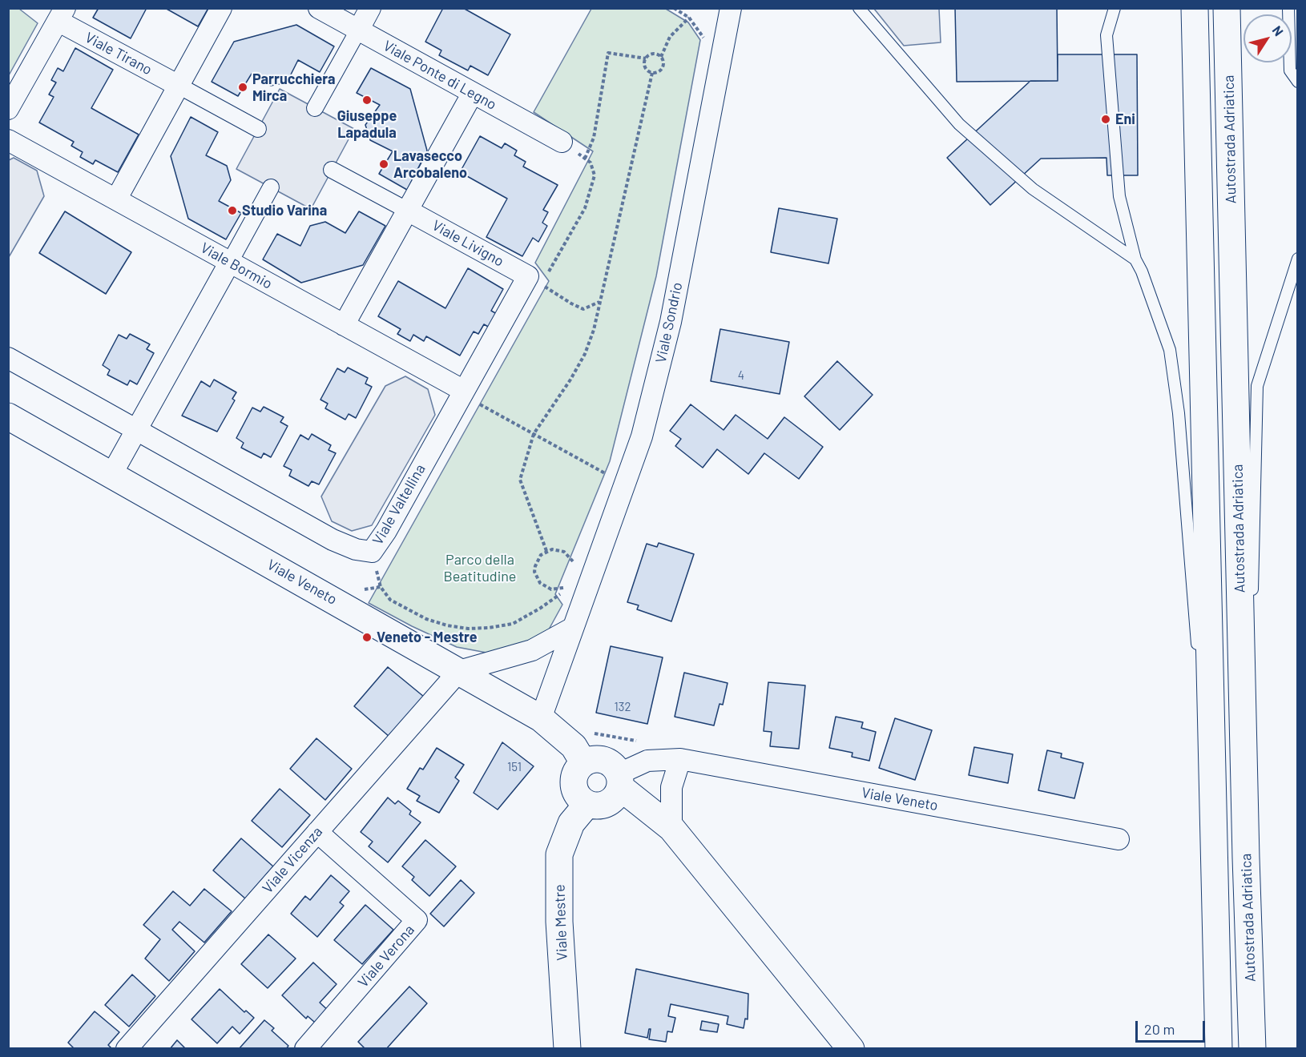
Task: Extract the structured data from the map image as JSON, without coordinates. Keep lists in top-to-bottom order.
{
  "streets": {
    "main road": ["Autostrada Adriatica", "Viale Veneto", "Viale Mestre"],
    "street": [
      "Viale Tirano",
      "Viale Ponte di Legno",
      "Viale Livigno",
      "Viale Bormio",
      "Viale Sondrio",
      "Viale Valtellina",
      "Viale Vicenza",
      "Viale Verona"
    ]
  },
  "crossings": [
    ["Viale Livigno", "Viale Valtellina"],
    ["Viale Bormio", "Viale Valtellina"],
    ["Viale Sondrio", "Viale Veneto"],
    ["Viale Veneto", "Viale Vicenza"],
    ["Viale Veneto", "Viale Mestre"],
    ["Viale Vicenza", "Viale Verona"]
  ],
  "parks": ["Parco della Beatitudine"],
  "places": [
    "Parrucchiera Mirca",
    "Giuseppe Lapadula",
    "Eni",
    "Lavasecco Arcobaleno",
    "Studio Varina",
    "Veneto - Mestre"
  ],
  "house_numbers": ["4", "132", "151"],
  "scale_bar": "20 m",
  "north": "top right"
}
